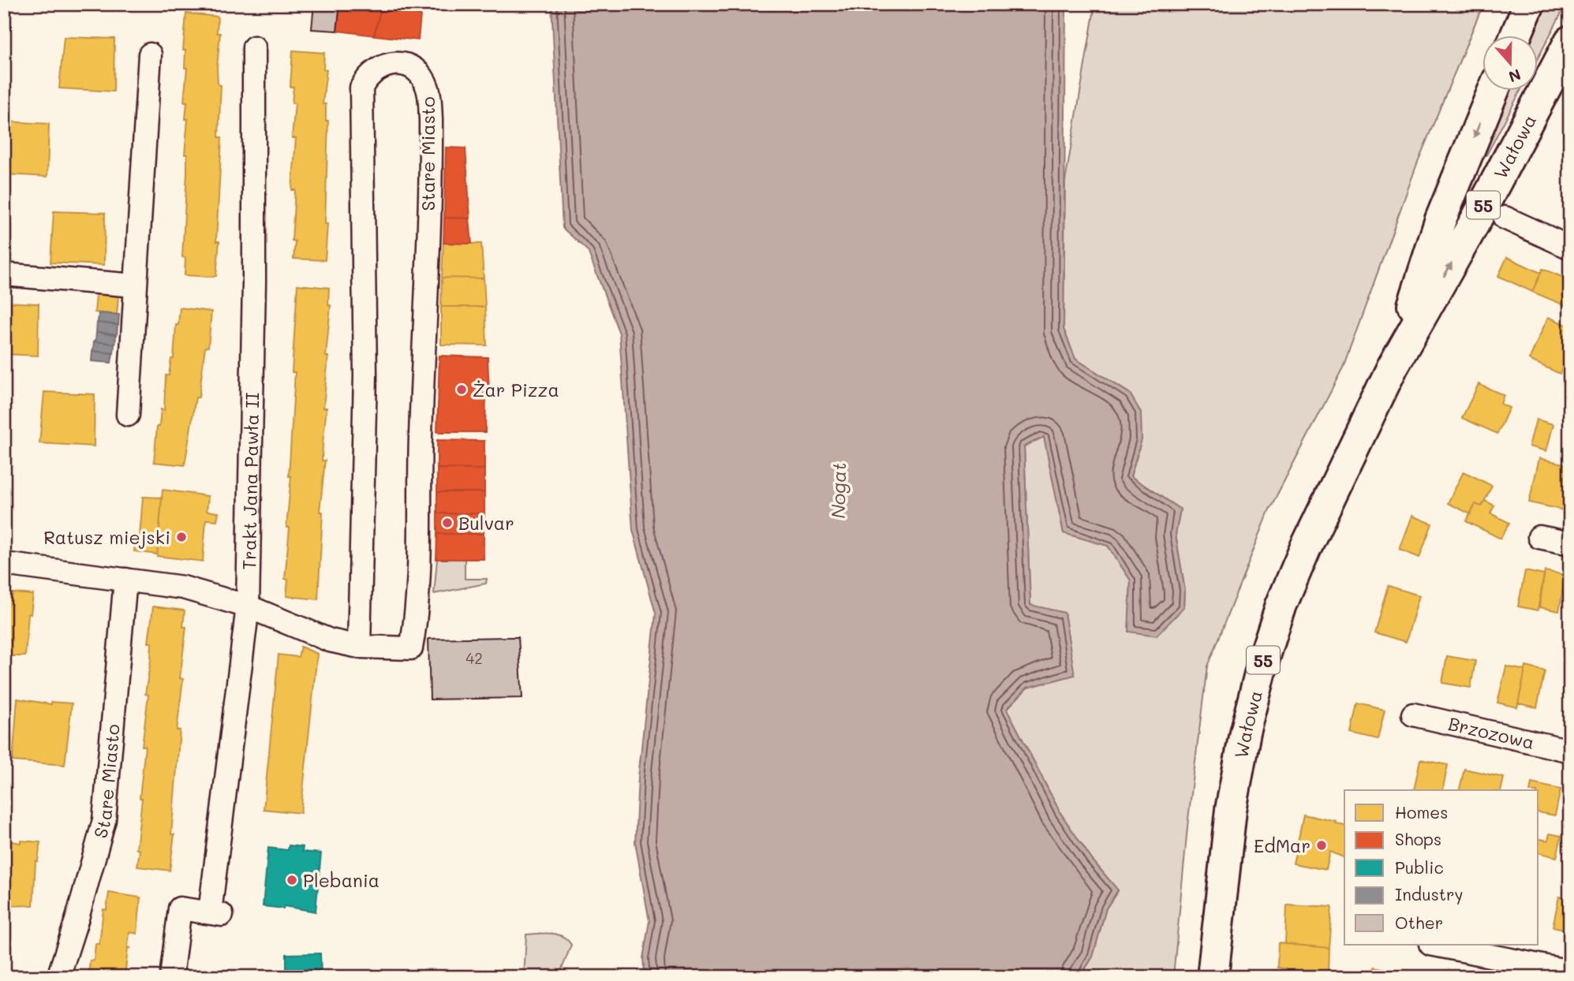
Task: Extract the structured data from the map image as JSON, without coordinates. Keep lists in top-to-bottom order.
{
  "streets": {
    "main road": ["Wałowa", "55"],
    "street": ["Stare Miasto", "Trakt Jana Pawła II", "Brzozowa"]
  },
  "crossings": [
    ["Stare Miasto", "Trakt Jana Pawła II"]
  ],
  "water": ["Nogat"],
  "places": [
    "Żar Pizza",
    "Bulvar",
    "Ratusz miejski",
    "EdMar",
    "Plebania"
  ],
  "house_numbers": ["42"],
  "legend": [
    "Homes",
    "Shops",
    "Public",
    "Industry",
    "Other"
  ],
  "north": "bottom"
}
